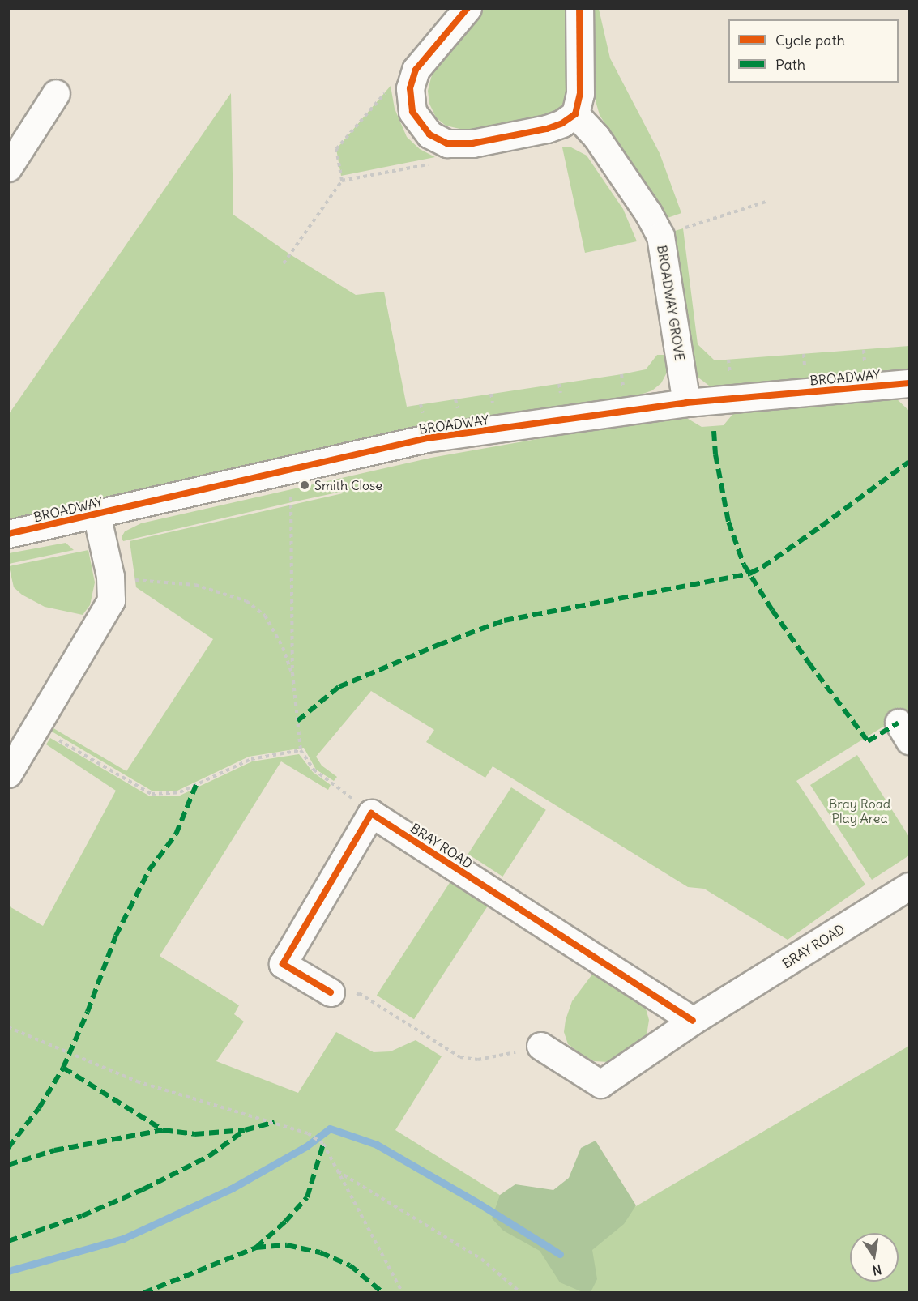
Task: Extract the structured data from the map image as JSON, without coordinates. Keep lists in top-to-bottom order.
{
  "streets": {
    "street": ["BROADWAY GROVE", "BROADWAY", "BRAY ROAD"]
  },
  "crossings": [
    ["BROADWAY GROVE", "BROADWAY"]
  ],
  "parks": ["Bray Road Play Area"],
  "places": ["Smith Close"],
  "legend": ["Cycle path", "Path"],
  "north": "bottom"
}
